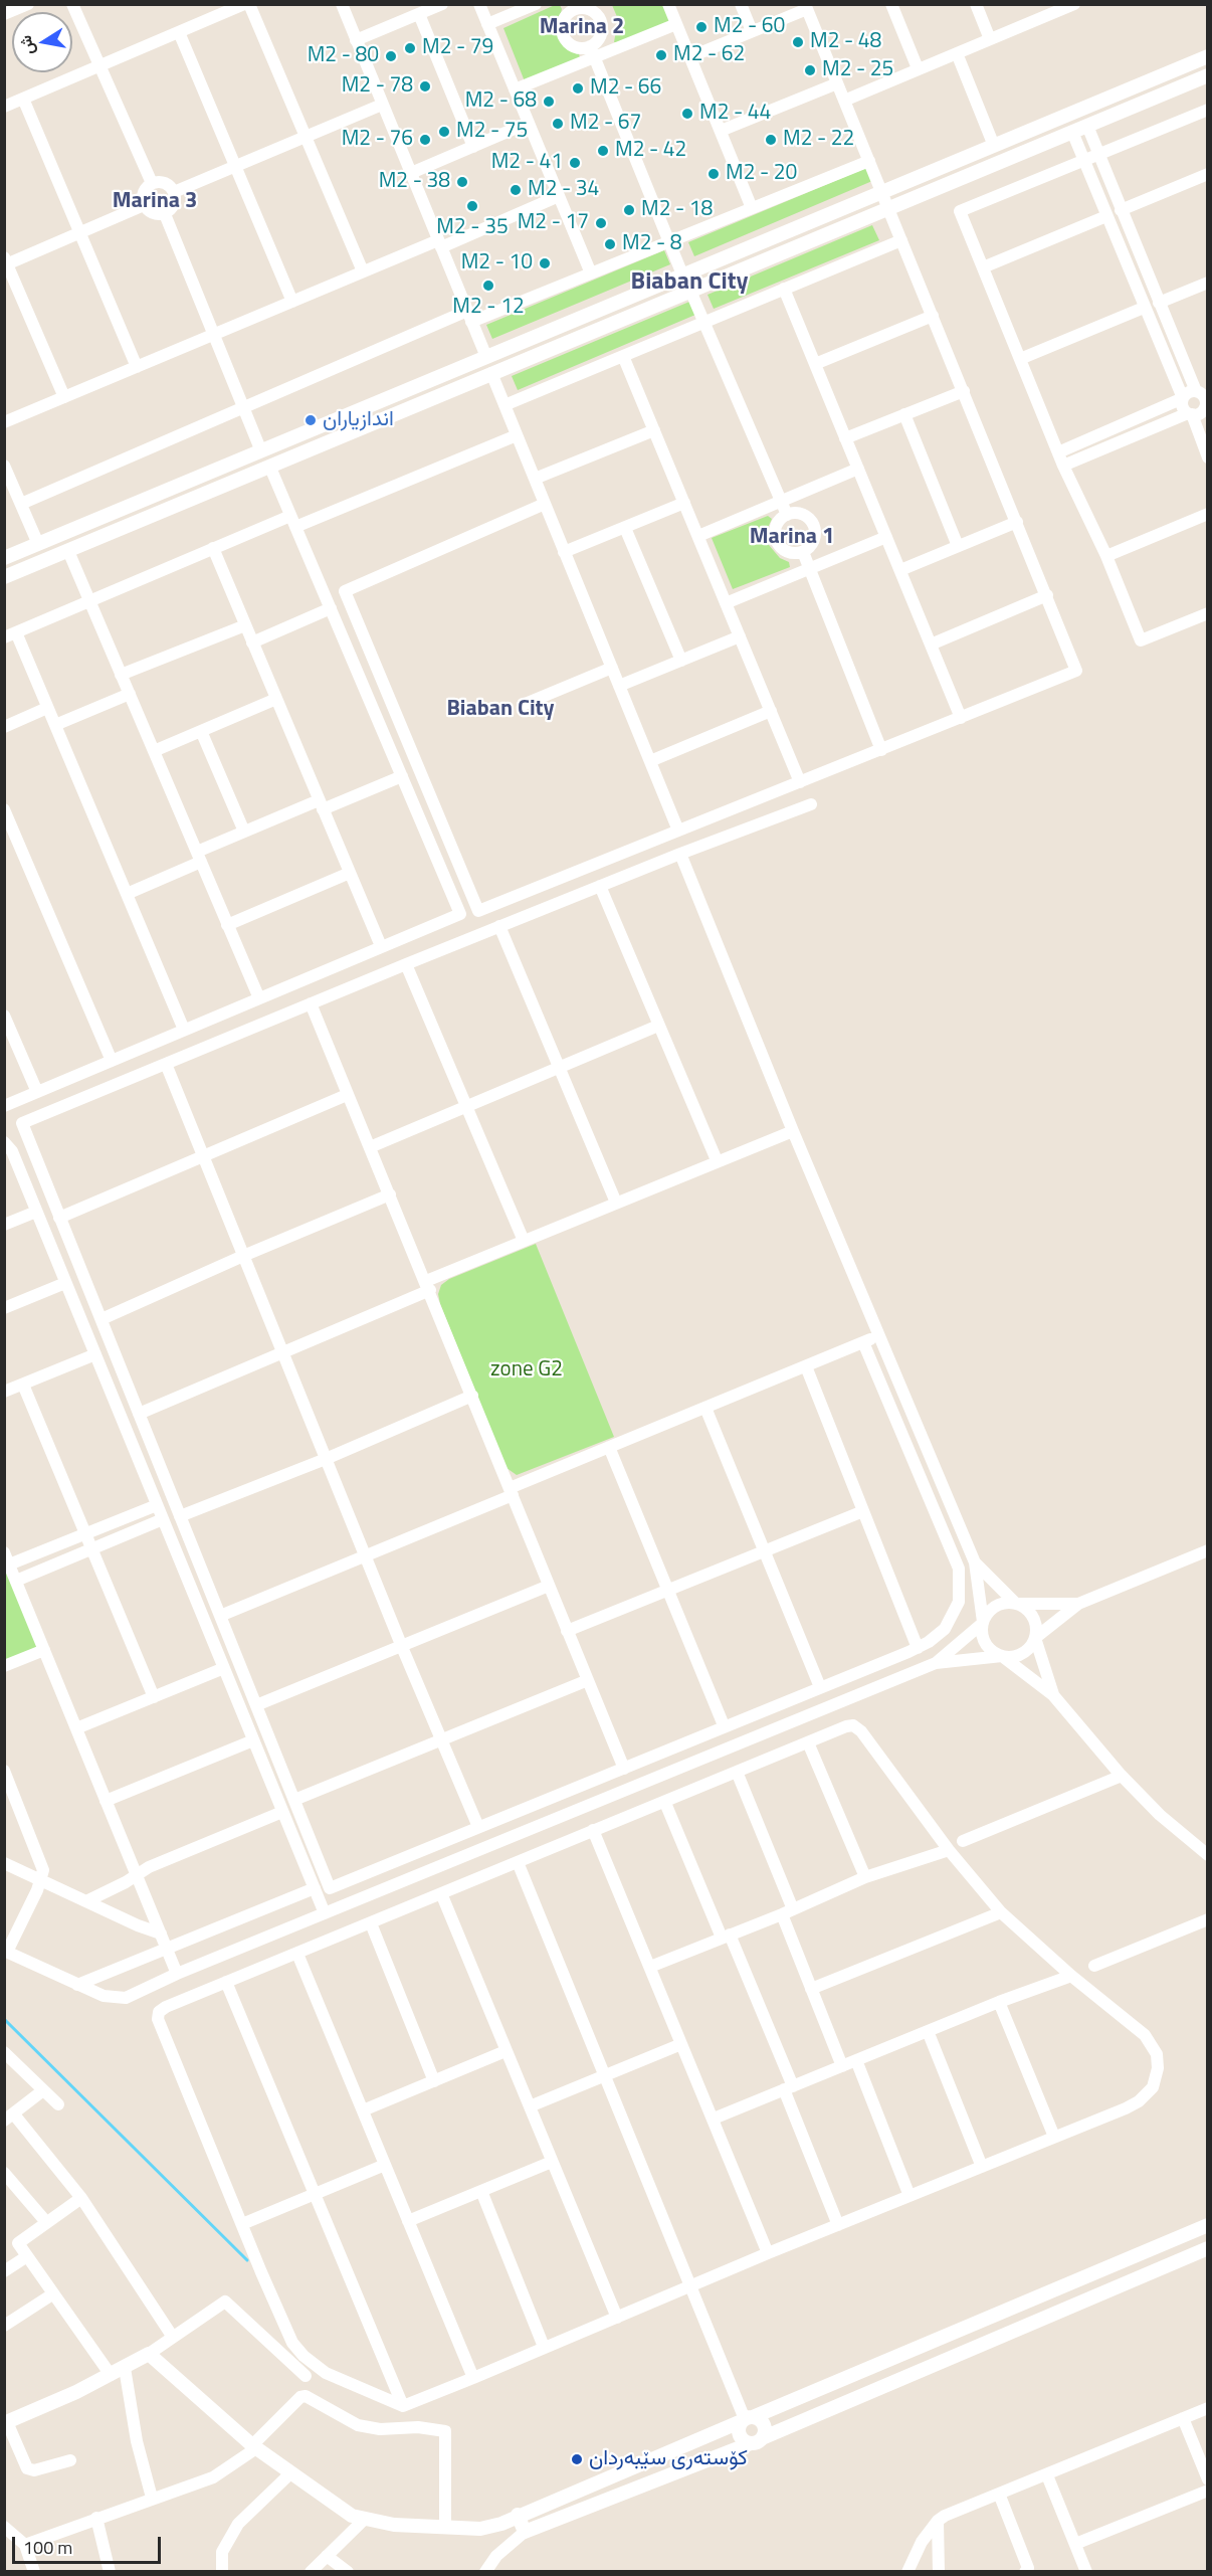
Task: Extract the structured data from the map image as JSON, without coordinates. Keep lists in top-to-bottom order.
{
  "districts": [
    "Marina 2",
    "Marina 3",
    "Biaban City",
    "Marina 1",
    "Biaban City"
  ],
  "parks": ["zone G2"],
  "places": [
    "M2 - 60",
    "M2 - 48",
    "M2 - 79",
    "M2 - 62",
    "M2 - 80",
    "M2 - 25",
    "M2 - 78",
    "M2 - 66",
    "M2 - 68",
    "M2 - 44",
    "M2 - 67",
    "M2 - 75",
    "M2 - 76",
    "M2 - 22",
    "M2 - 42",
    "M2 - 41",
    "M2 - 20",
    "M2 - 38",
    "M2 - 34",
    "M2 - 35",
    "M2 - 18",
    "M2 - 17",
    "M2 - 8",
    "M2 - 10",
    "M2 - 12",
    "اندازياران",
    "کۆستەری سێبەردان"
  ],
  "scale_bar": "100 m",
  "north": "left"
}
